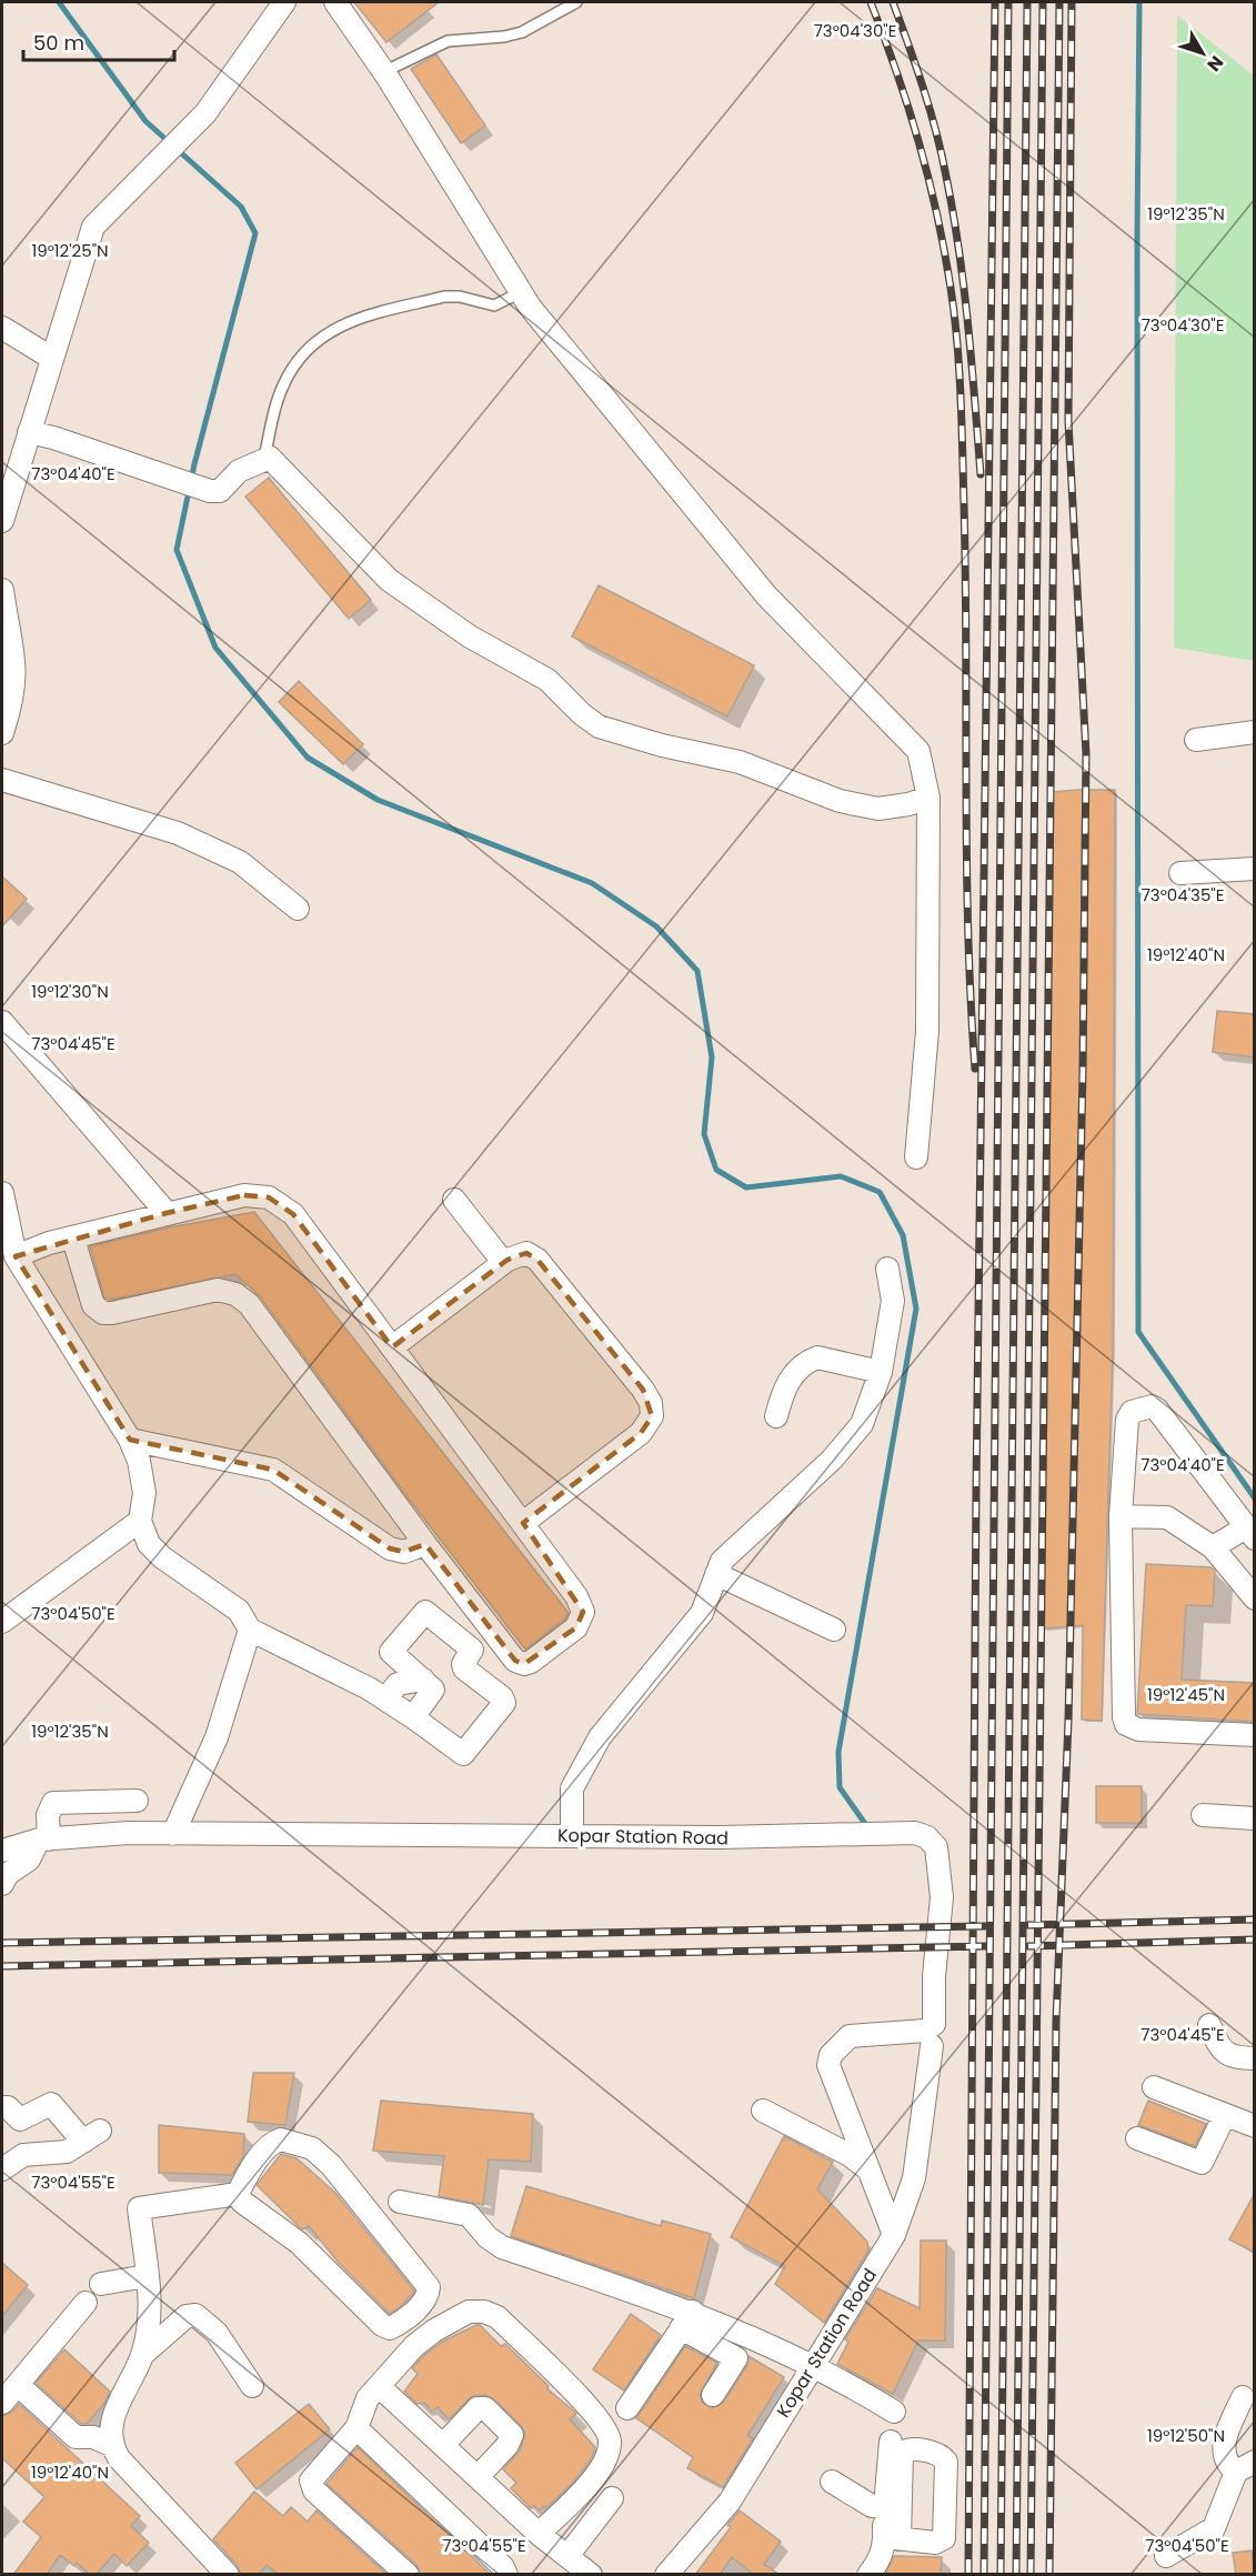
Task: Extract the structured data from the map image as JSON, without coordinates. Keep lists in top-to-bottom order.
{
  "streets": {
    "street": ["Kopar Station Road"]
  },
  "scale_bar": "50 m",
  "north": "bottom right",
  "coordinates": [
    "73°04'30\"E",
    "19°12'35\"N",
    "19°12'25\"N",
    "73°04'40\"E",
    "73°04'35\"E",
    "19°12'40\"N",
    "19°12'30\"N",
    "73°04'45\"E",
    "73°04'50\"E",
    "19°12'45\"N",
    "73°04'55\"E",
    "19°12'50\"N"
  ]
}
